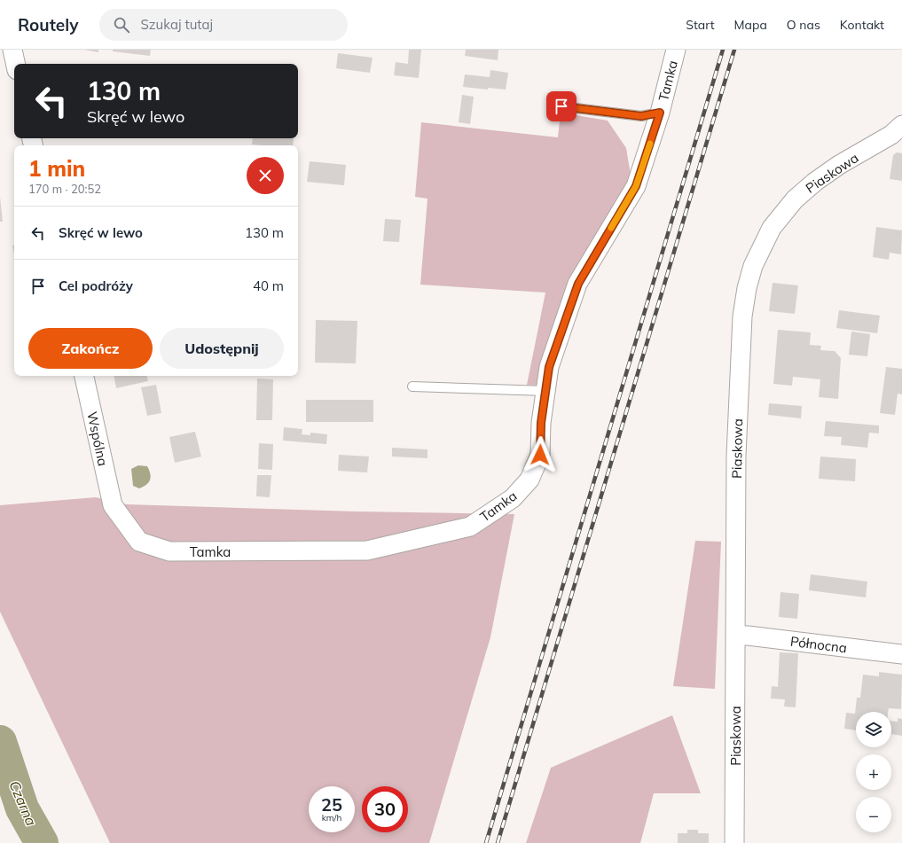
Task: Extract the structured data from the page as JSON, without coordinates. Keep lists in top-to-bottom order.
{
  "streets": {
    "street": [
      "Tamka",
      "Piaskowa",
      "Wspólna",
      "Północna"
    ]
  },
  "crossings": [
    ["Tamka", "Wspólna"],
    ["Piaskowa", "Północna"]
  ],
  "water": ["Czarna"],
  "page": {
    "header": "Routely",
    "search": "Szukaj tutaj",
    "nav": [
      "Start",
      "Mapa",
      "O nas",
      "Kontakt"
    ],
    "turn": ["130 m", "Skręć w lewo"],
    "heading": ["1 min", "170 m · 20:52"],
    "list": [
      {
        "name": "Skręć w lewo",
        "value": "130 m"
      },
      {
        "name": "Cel podróży",
        "value": "40 m"
      }
    ],
    "buttons": ["Zakończ", "Udostępnij"],
    "map_buttons": ["+", "−"],
    "speed": "25 km/h",
    "limit": "30"
  }
}
